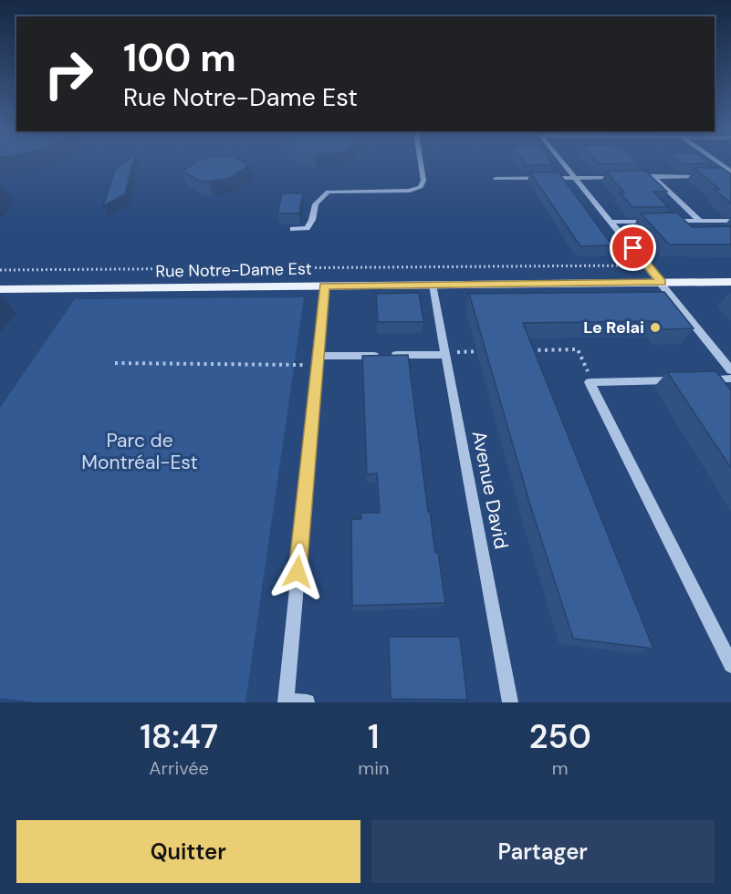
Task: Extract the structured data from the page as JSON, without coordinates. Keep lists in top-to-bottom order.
{
  "streets": {
    "main road": ["Rue Notre-Dame Est"],
    "street": ["Avenue David"]
  },
  "crossings": [
    ["Rue Notre-Dame Est", "Avenue David"]
  ],
  "parks": ["Parc de Montréal-Est"],
  "places": ["Le Relai"],
  "page": {
    "turn": ["100 m", "Rue Notre-Dame Est"],
    "eta": [
      "18:47",
      "Arrivée",
      "1",
      "min",
      "250",
      "m"
    ],
    "buttons": ["Quitter", "Partager"]
  }
}
